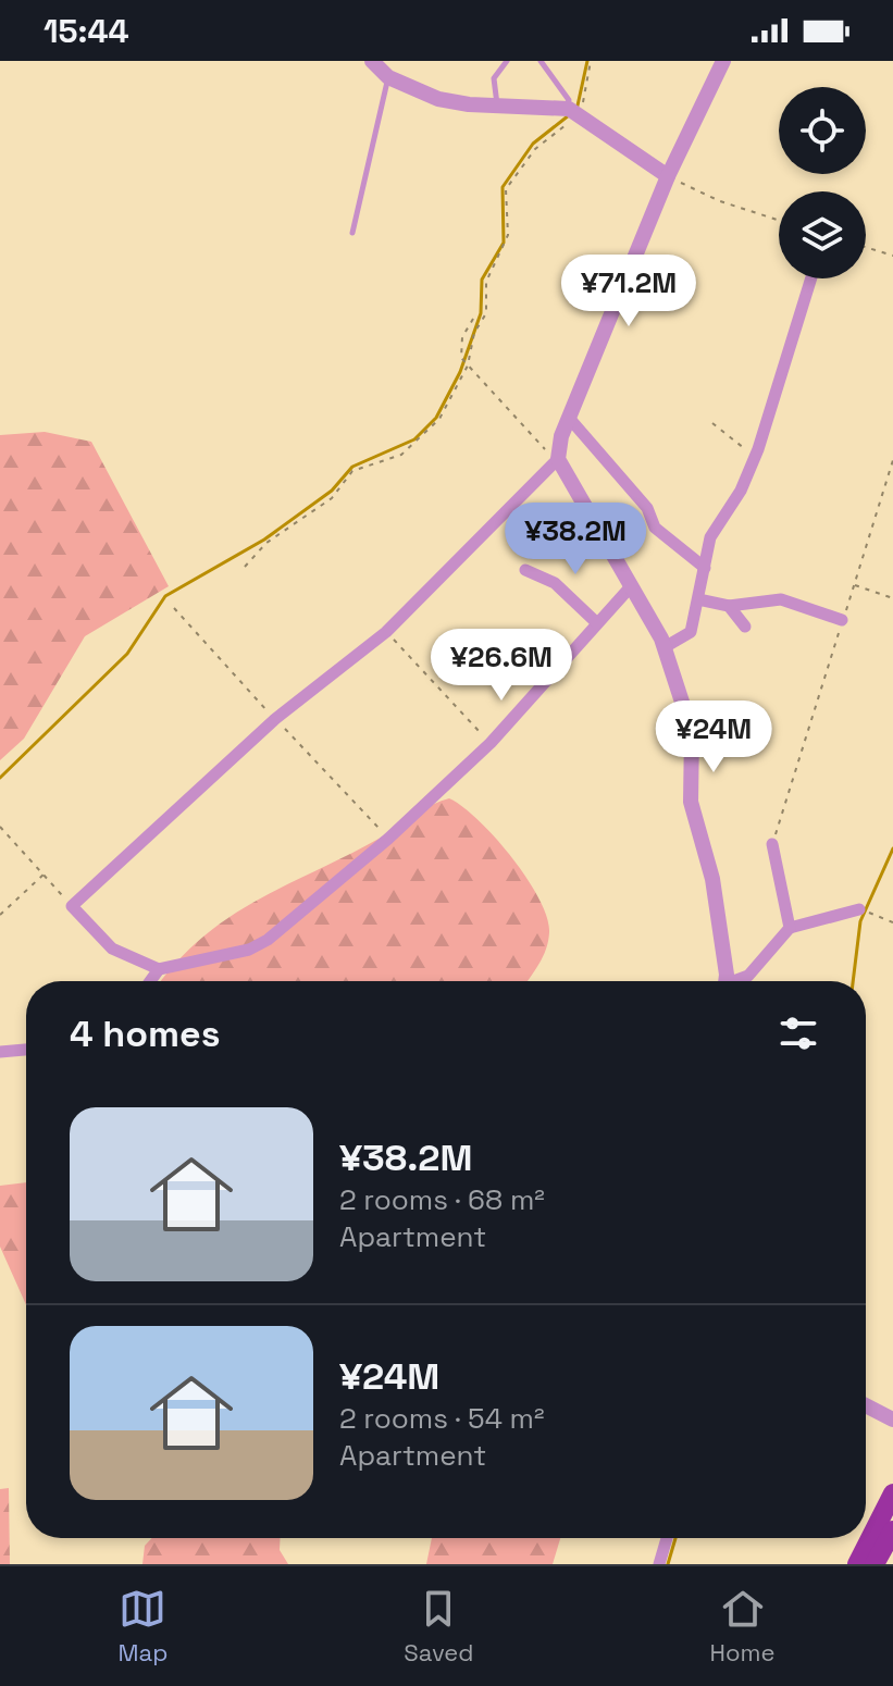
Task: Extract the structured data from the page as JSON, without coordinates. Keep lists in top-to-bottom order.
{
  "page": {
    "status": "15:44",
    "price": [
      "¥71.2M",
      "¥38.2M",
      "¥26.6M",
      "¥24M"
    ],
    "heading": "4 homes",
    "list": [
      {
        "name": "¥38.2M",
        "note": "2 rooms · 68 m² · Apartment"
      },
      {
        "name": "¥24M",
        "note": "2 rooms · 54 m² · Apartment"
      }
    ],
    "tabs": ["Map", "Saved", "Home"]
  }
}
